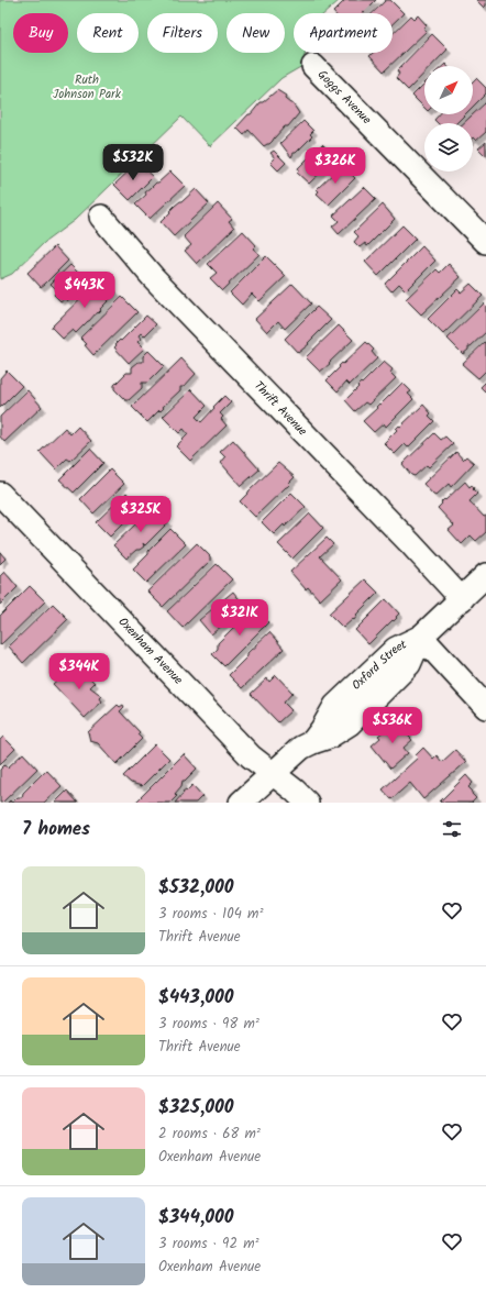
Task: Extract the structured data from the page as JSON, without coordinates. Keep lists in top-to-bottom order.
{
  "streets": {
    "street": [
      "Goggs Avenue",
      "Thrift Avenue",
      "Oxenham Avenue",
      "Oxford Street"
    ]
  },
  "crossings": [
    ["Thrift Avenue", "Oxford Street"],
    ["Oxenham Avenue", "Oxford Street"]
  ],
  "parks": ["Ruth Johnson Park"],
  "north": "top right",
  "page": {
    "chip": [
      "Buy",
      "Rent",
      "Filters",
      "New",
      "Apartment"
    ],
    "price": [
      "$532K",
      "$326K",
      "$443K",
      "$325K",
      "$321K",
      "$344K",
      "$536K"
    ],
    "heading": "7 homes",
    "list": [
      {
        "name": "$532,000",
        "note": "3 rooms · 104 m² · Thrift Avenue"
      },
      {
        "name": "$443,000",
        "note": "3 rooms · 98 m² · Thrift Avenue"
      },
      {
        "name": "$325,000",
        "note": "2 rooms · 68 m² · Oxenham Avenue"
      },
      {
        "name": "$344,000",
        "note": "3 rooms · 92 m² · Oxenham Avenue"
      }
    ]
  }
}
